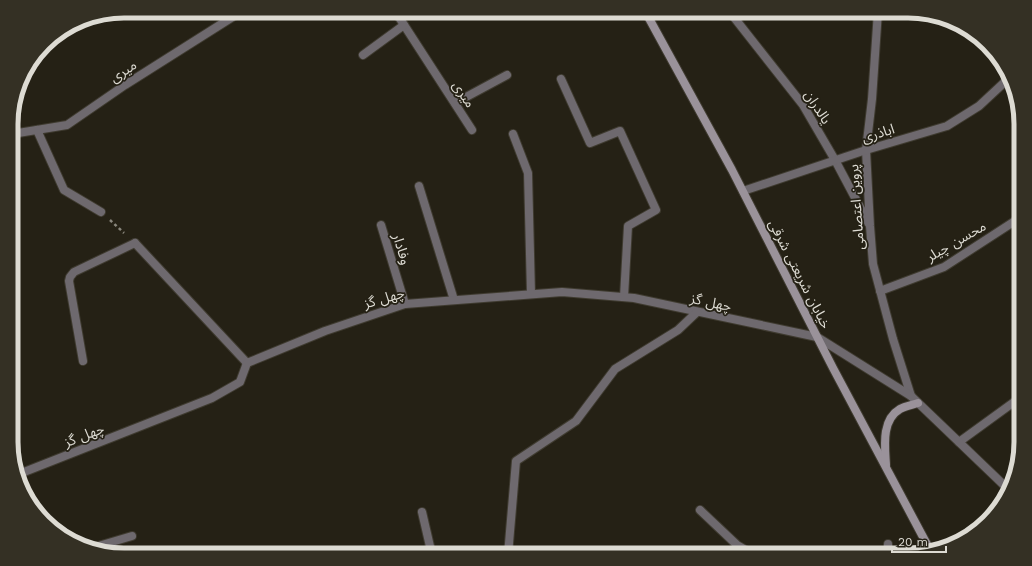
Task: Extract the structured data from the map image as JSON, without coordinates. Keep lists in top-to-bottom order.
{
  "streets": {
    "street": [
      "میری",
      "یالدران",
      "اباذری",
      "پروین اعتصامی",
      "محسن چیلر",
      "وفادار",
      "خیابان شریعتی شرقی",
      "چهل گز"
    ]
  },
  "crossings": [
    ["یالدران", "اباذری"],
    ["یالدران", "پروین اعتصامی"],
    ["اباذری", "پروین اعتصامی"],
    ["اباذری", "خیابان شریعتی شرقی"],
    ["پروین اعتصامی", "محسن چیلر"],
    ["وفادار", "چهل گز"],
    ["خیابان شریعتی شرقی", "چهل گز"]
  ],
  "scale_bar": "20 m"
}
